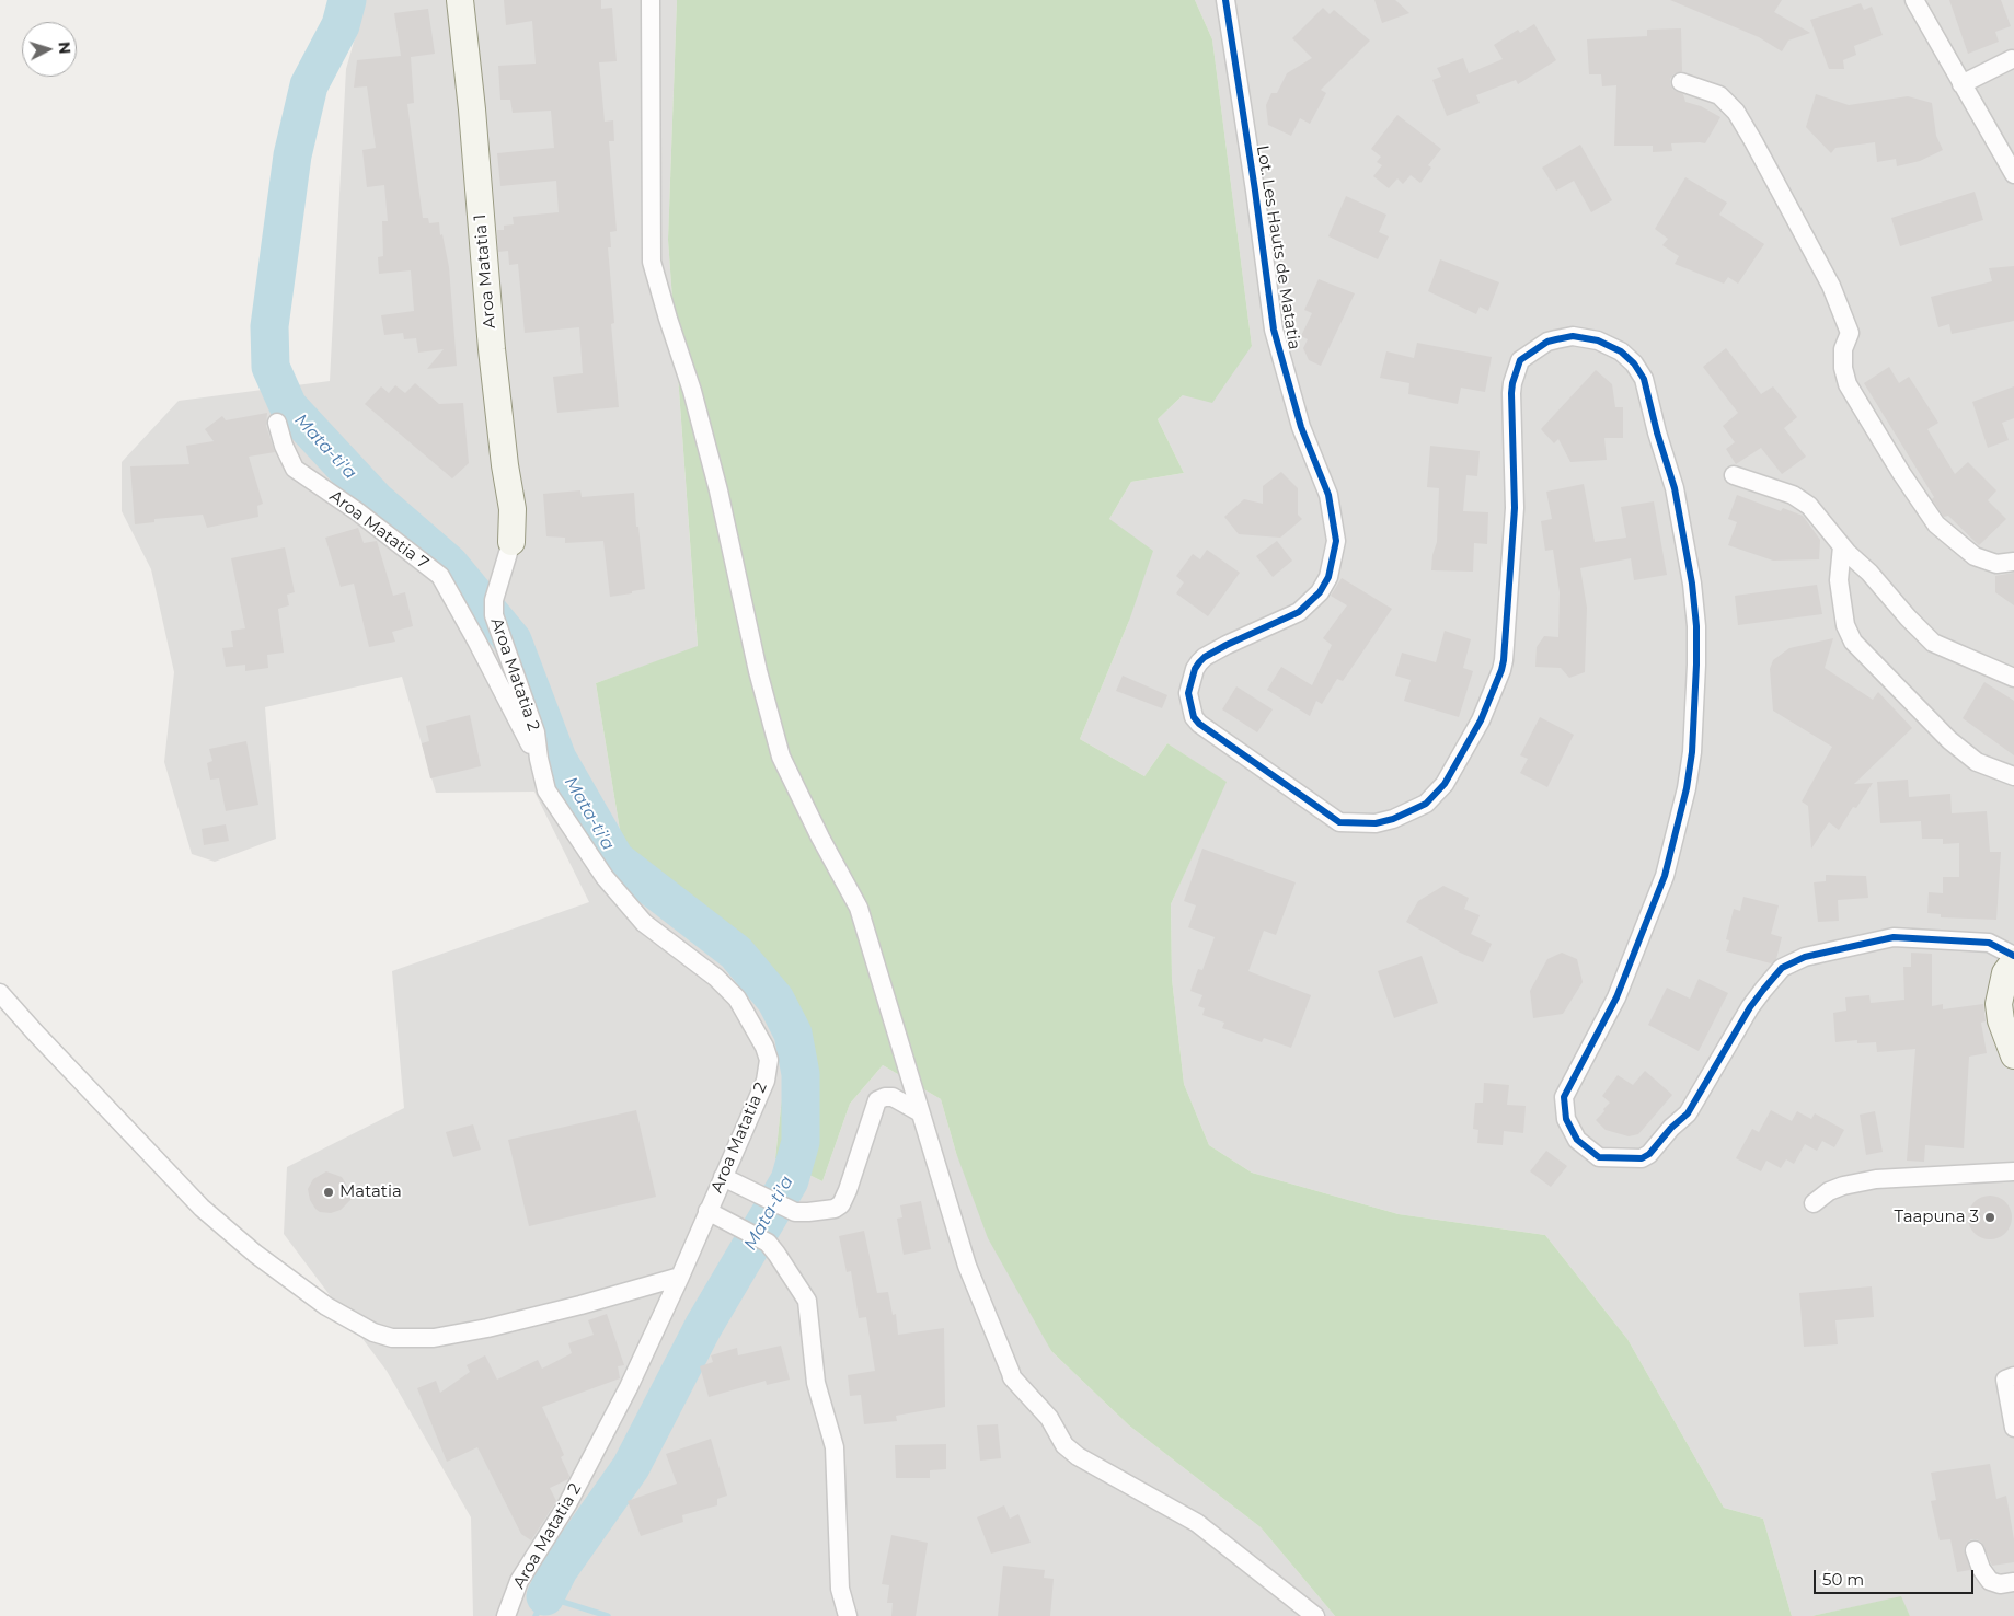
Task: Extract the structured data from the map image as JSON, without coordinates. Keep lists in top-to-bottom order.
{
  "streets": {
    "main road": ["Aroa Matatia 1"],
    "street": ["Lot. Les Hauts de Matatia", "Aroa Matatia 7", "Aroa Matatia 2"]
  },
  "crossings": [
    ["Aroa Matatia 1", "Aroa Matatia 2"],
    ["Aroa Matatia 7", "Aroa Matatia 2"]
  ],
  "water": ["Mata-ti'a"],
  "places": ["Matatia", "Taapuna 3"],
  "scale_bar": "50 m",
  "north": "right"
}
